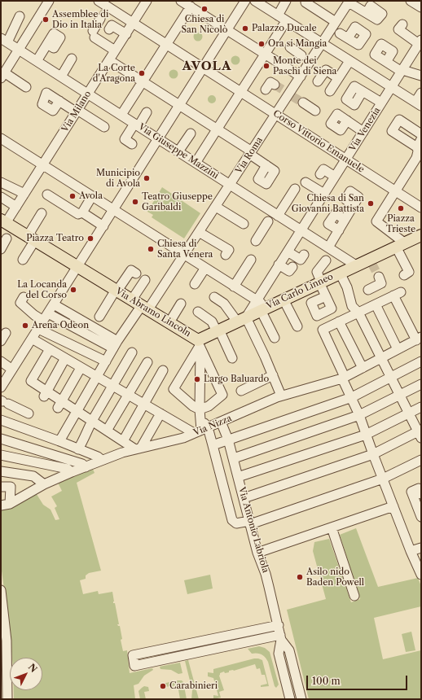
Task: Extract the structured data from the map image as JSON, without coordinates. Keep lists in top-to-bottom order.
{
  "streets": {
    "main road": ["Via Carlo Linneo", "Via Abramo Lincoln"],
    "street": [
      "Via Milano",
      "Via Venezia",
      "Corso Vittorio Emanuele",
      "Via Giuseppe Mazzini",
      "Via Roma",
      "Via Nizza",
      "Via Antonio Labriola"
    ]
  },
  "crossings": [
    ["Via Milano", "Via Giuseppe Mazzini"],
    ["Via Venezia", "Corso Vittorio Emanuele"],
    ["Via Venezia", "Via Giuseppe Mazzini"],
    ["Via Venezia", "Via Carlo Linneo"],
    ["Corso Vittorio Emanuele", "Via Roma"],
    ["Via Giuseppe Mazzini", "Via Roma"],
    ["Via Giuseppe Mazzini", "Via Carlo Linneo"],
    ["Via Roma", "Via Abramo Lincoln"],
    ["Via Carlo Linneo", "Via Abramo Lincoln"],
    ["Via Nizza", "Via Antonio Labriola"]
  ],
  "districts": ["AVOLA"],
  "places": [
    "Chiesa di San Nicolò",
    "Assemblee di Dio in Italia",
    "Palazzo Ducale",
    "Ora si Mangia",
    "Monte dei Paschi di Siena",
    "La Corte d'Aragona",
    "Municipio di Avola",
    "Avola",
    "Teatro Giuseppe Garibaldi",
    "Chiesa di San Giovanni Battista",
    "Piazza Trieste",
    "Piazza Teatro",
    "Chiesa di Santa Venera",
    "La Locanda del Corso",
    "Arena Odeon",
    "Largo Baluardo",
    "Asilo nido Baden Powell",
    "Carabinieri"
  ],
  "scale_bar": "100 m",
  "north": "top right"
}
